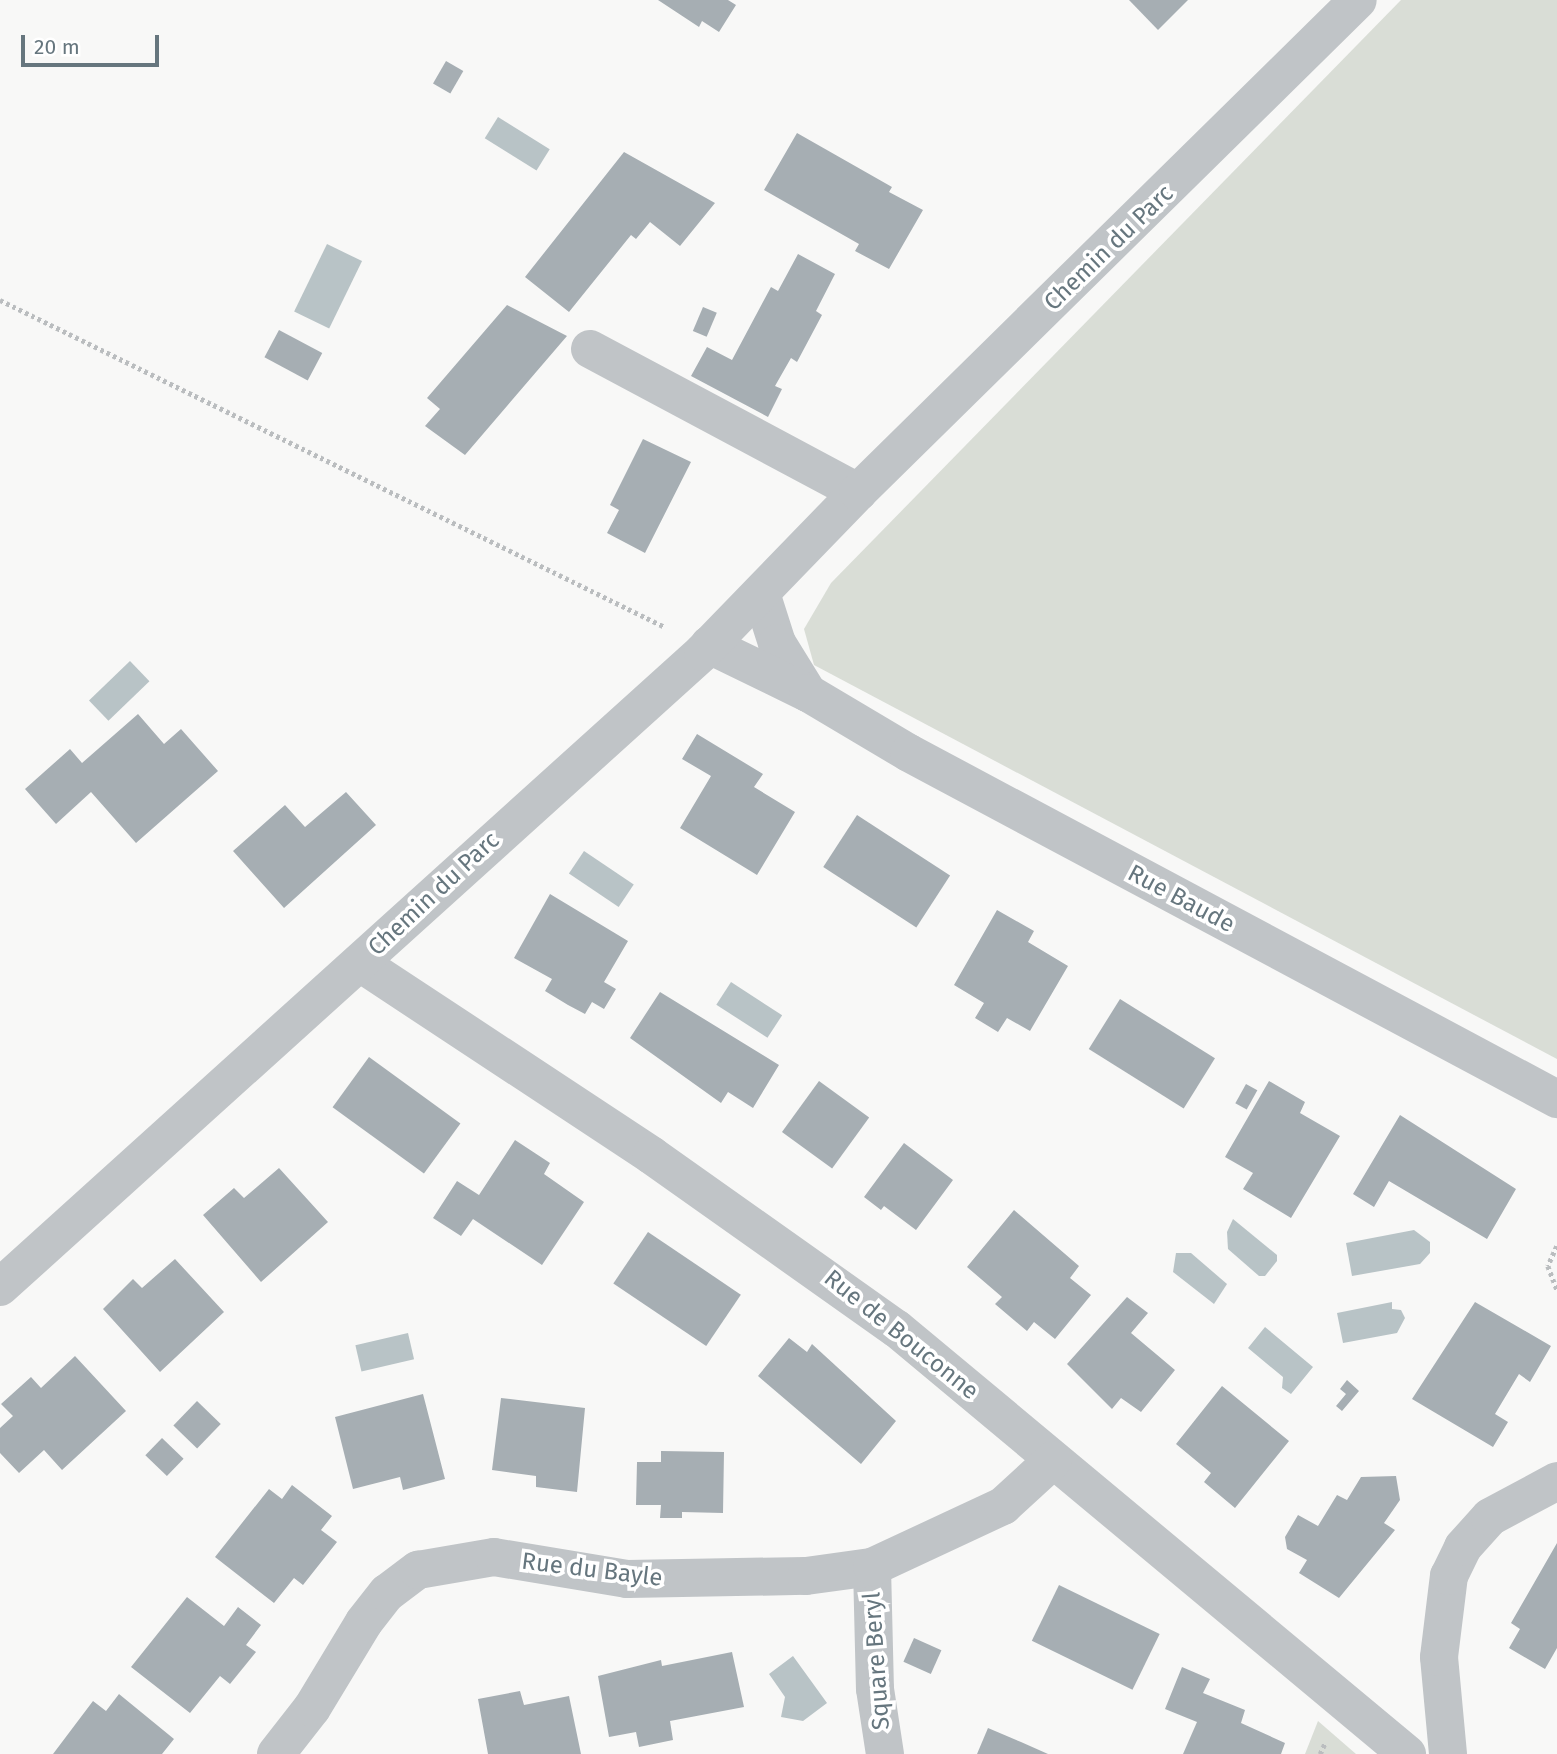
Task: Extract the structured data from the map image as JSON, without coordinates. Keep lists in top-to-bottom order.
{
  "streets": {
    "street": [
      "Chemin du Parc",
      "Rue Baude",
      "Rue de Bouconne",
      "Rue du Bayle",
      "Square Beryl"
    ]
  },
  "crossings": [
    ["Chemin du Parc", "Rue Baude"],
    ["Chemin du Parc", "Rue de Bouconne"],
    ["Rue de Bouconne", "Rue du Bayle"],
    ["Rue du Bayle", "Square Beryl"]
  ],
  "scale_bar": "20 m"
}
